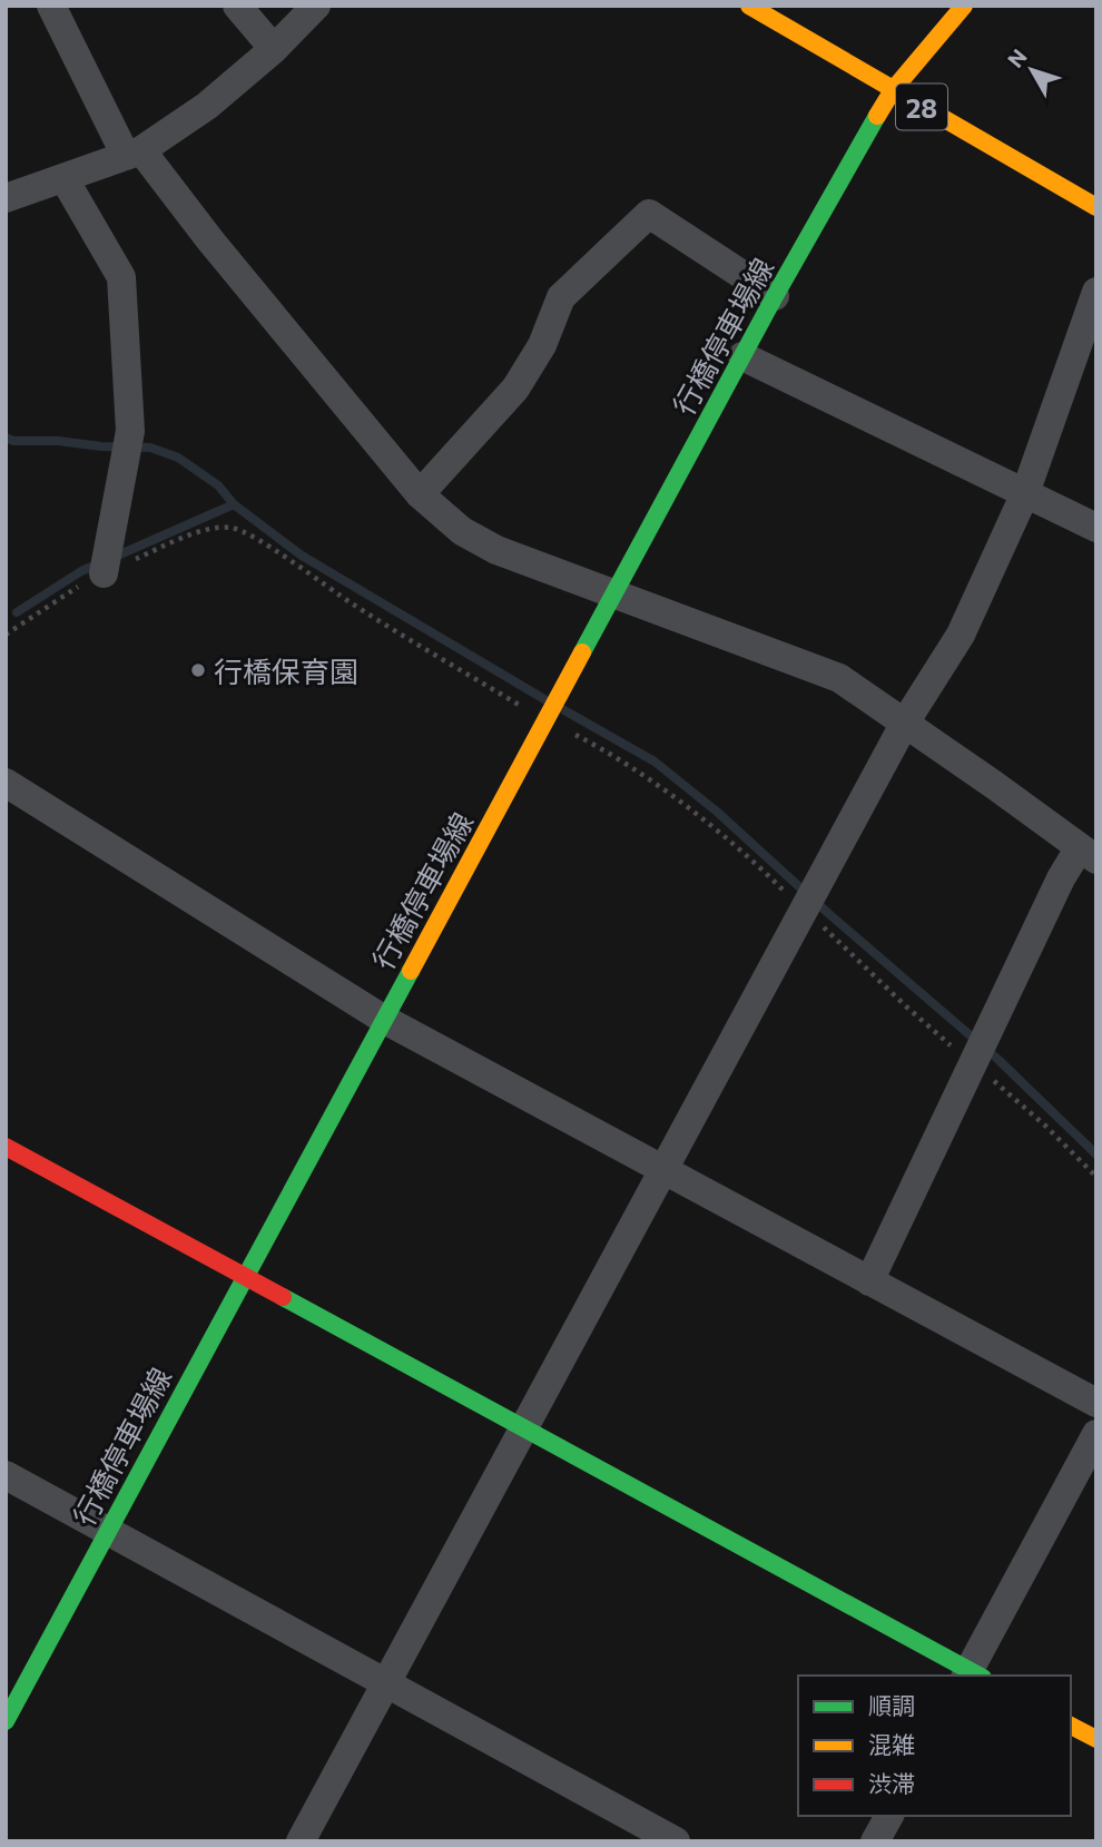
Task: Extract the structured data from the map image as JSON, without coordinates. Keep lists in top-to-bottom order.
{
  "streets": {
    "main road": ["28", "行橋停車場線"]
  },
  "crossings": [
    ["28", "行橋停車場線"]
  ],
  "places": ["行橋保育園"],
  "legend": ["順調", "混雑", "渋滞"],
  "north": "top left"
}
